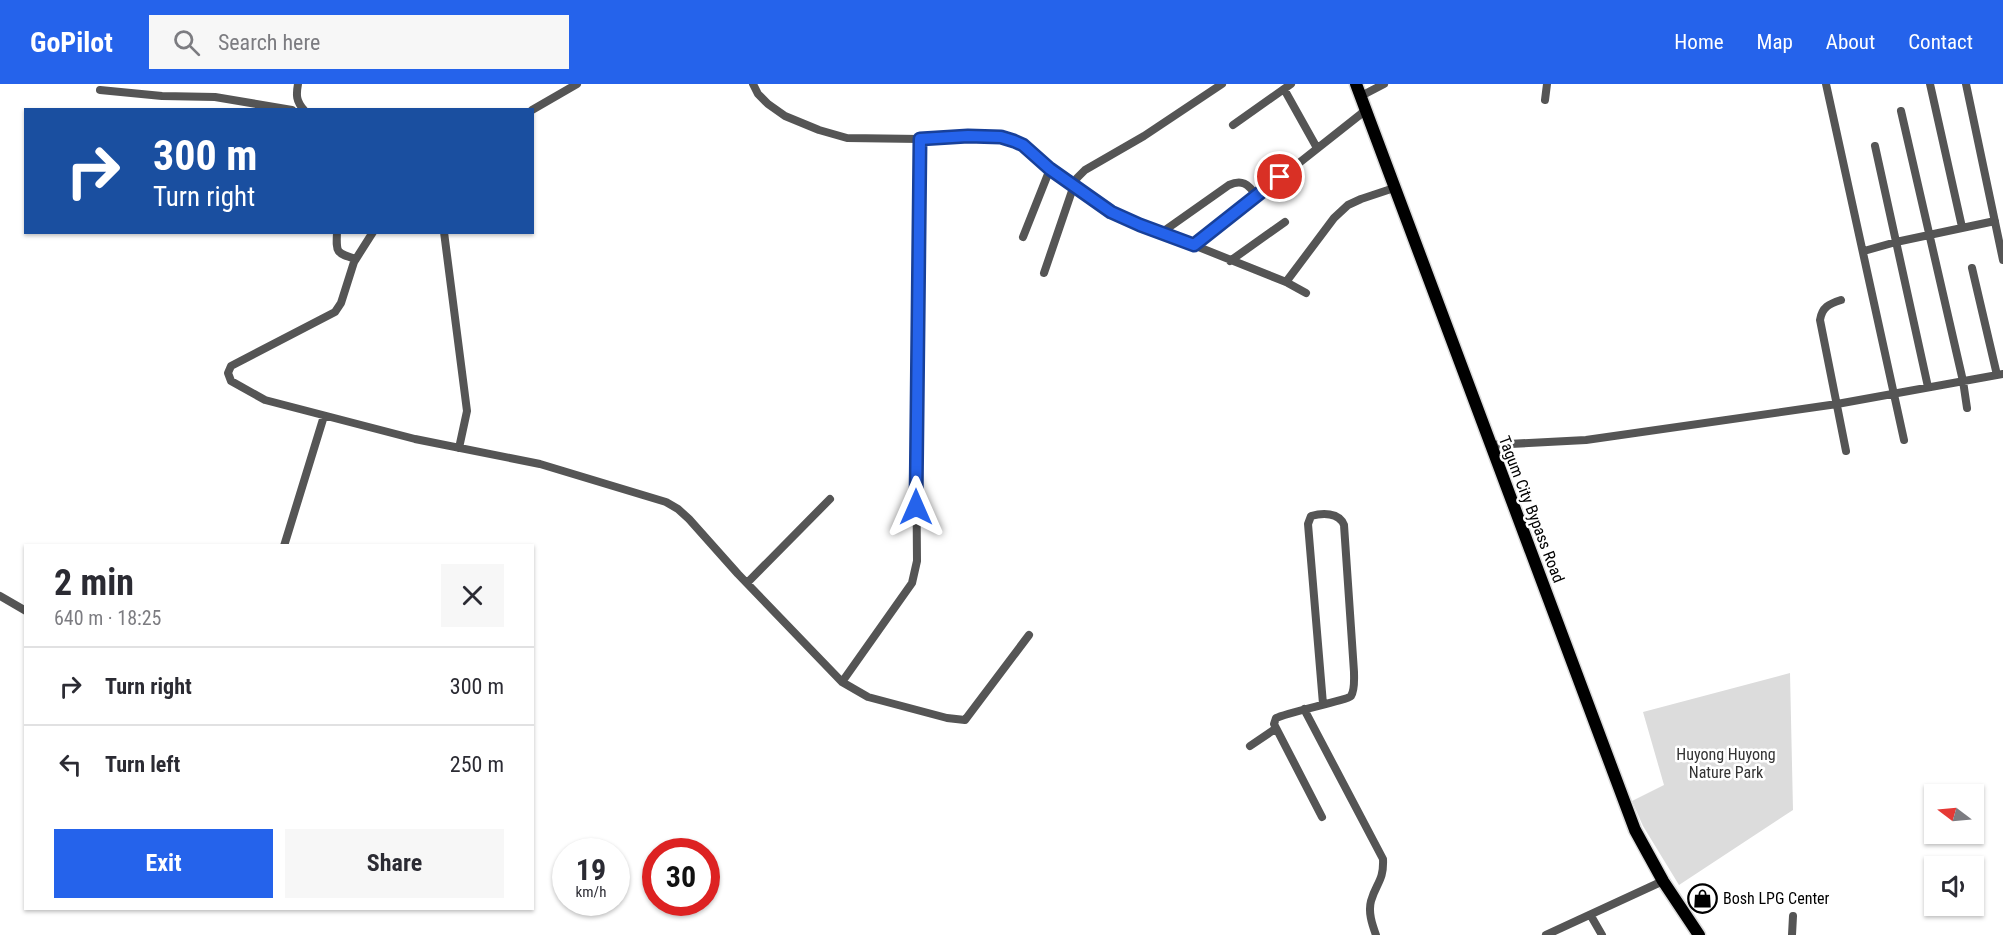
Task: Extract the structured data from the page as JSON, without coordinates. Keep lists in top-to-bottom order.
{
  "streets": {
    "main road": ["Tagum City Bypass Road"]
  },
  "parks": ["Huyong Huyong Nature Park"],
  "places": {
    "shop": ["Bosh LPG Center"]
  },
  "north": "left",
  "page": {
    "header": "GoPilot",
    "search": "Search here",
    "nav": [
      "Home",
      "Map",
      "About",
      "Contact"
    ],
    "turn": ["300 m", "Turn right"],
    "heading": ["2 min", "640 m · 18:25"],
    "list": [
      {
        "name": "Turn right",
        "value": "300 m"
      },
      {
        "name": "Turn left",
        "value": "250 m"
      }
    ],
    "buttons": ["Exit", "Share"],
    "speed": "19 km/h",
    "limit": "30"
  }
}
